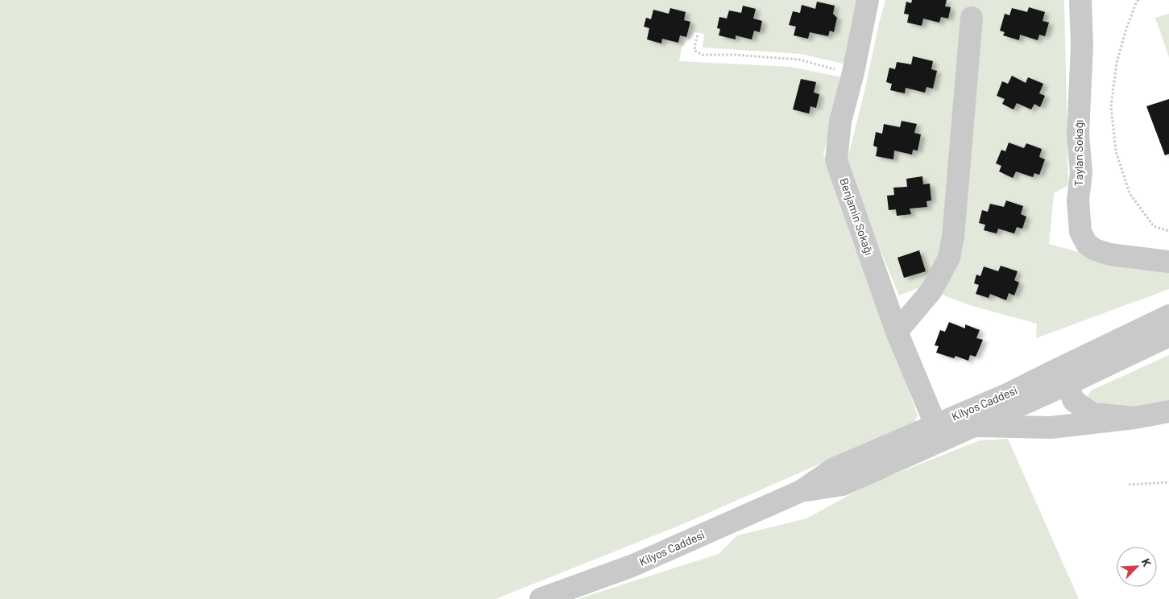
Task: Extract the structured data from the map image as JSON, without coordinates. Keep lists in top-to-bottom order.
{
  "streets": {
    "street": ["Taylan Sokağı", "Benjamin Sokağı", "Kilyos Caddesi"]
  },
  "crossings": [
    ["Benjamin Sokağı", "Kilyos Caddesi"]
  ],
  "north": "top right"
}
